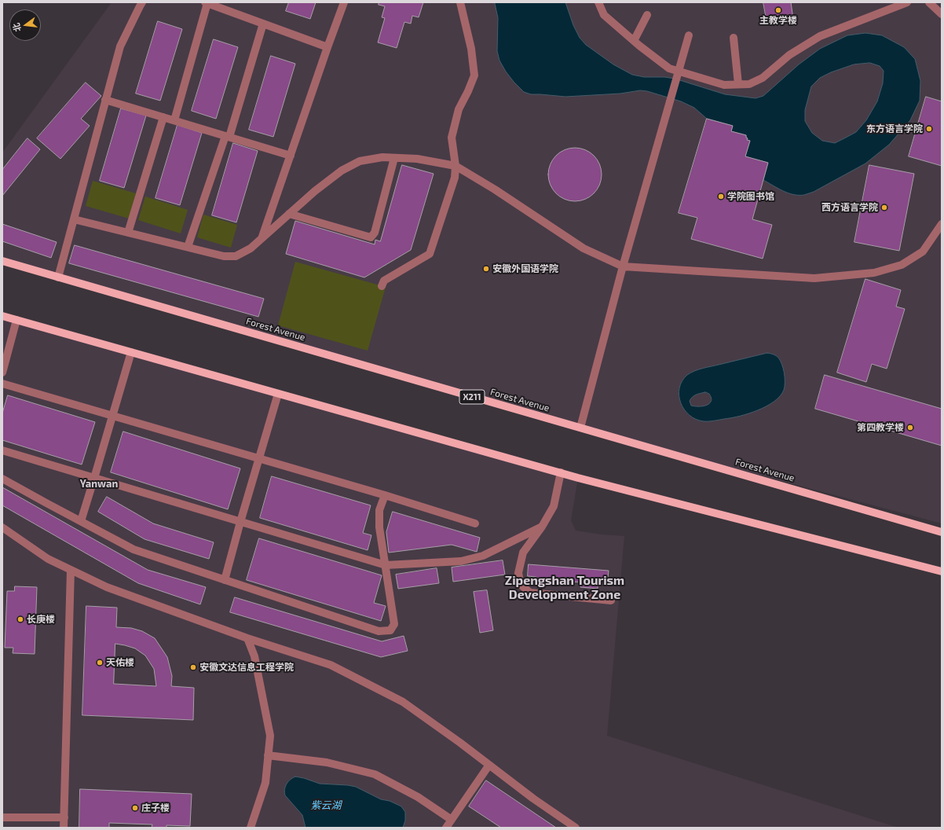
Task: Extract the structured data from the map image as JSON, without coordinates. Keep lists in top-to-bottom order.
{
  "streets": {
    "main road": ["Forest Avenue", "X211"]
  },
  "districts": ["Yanwan", "Zipengshan Tourism Development Zone"],
  "water": ["紫云湖"],
  "places": [
    "主教学楼",
    "东方语言学院",
    "学院图书馆",
    "西方语言学院",
    "安徽外国语学院",
    "第四教学楼",
    "长庚楼",
    "天佑楼",
    "安徽文达信息工程学院",
    "庄子楼"
  ],
  "north": "left"
}
